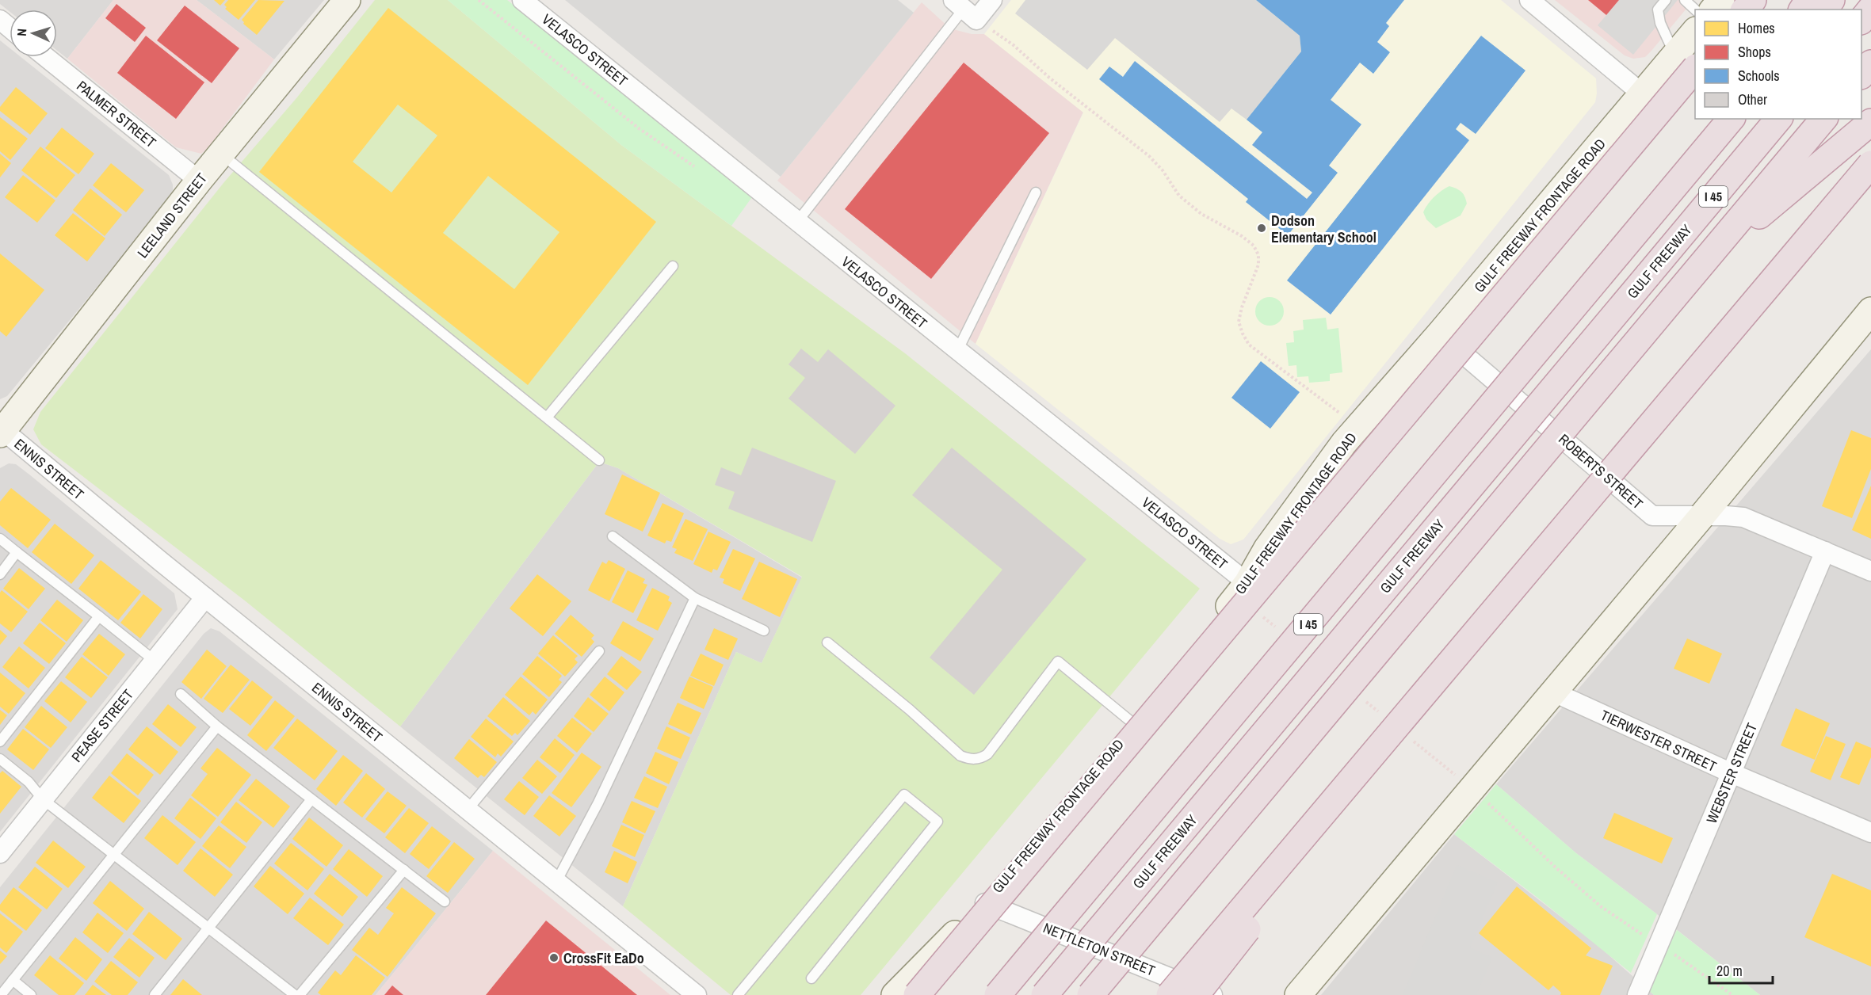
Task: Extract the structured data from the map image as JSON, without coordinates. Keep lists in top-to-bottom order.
{
  "streets": {
    "highway": ["I 45", "GULF FREEWAY"],
    "main road": ["LEELAND STREET", "GULF FREEWAY FRONTAGE ROAD"],
    "street": [
      "VELASCO STREET",
      "PALMER STREET",
      "ENNIS STREET",
      "ROBERTS STREET",
      "PEASE STREET",
      "TIERWESTER STREET",
      "WEBSTER STREET",
      "NETTLETON STREET"
    ]
  },
  "crossings": [
    ["VELASCO STREET", "GULF FREEWAY FRONTAGE ROAD"],
    ["PALMER STREET", "LEELAND STREET"],
    ["LEELAND STREET", "ENNIS STREET"],
    ["GULF FREEWAY FRONTAGE ROAD", "ROBERTS STREET"],
    ["GULF FREEWAY FRONTAGE ROAD", "NETTLETON STREET"],
    ["ENNIS STREET", "PEASE STREET"],
    ["ROBERTS STREET", "WEBSTER STREET"],
    ["TIERWESTER STREET", "WEBSTER STREET"]
  ],
  "places": ["Dodson Elementary School", "CrossFit EaDo"],
  "legend": [
    "Homes",
    "Shops",
    "Schools",
    "Other"
  ],
  "scale_bar": "20 m",
  "north": "left"
}
